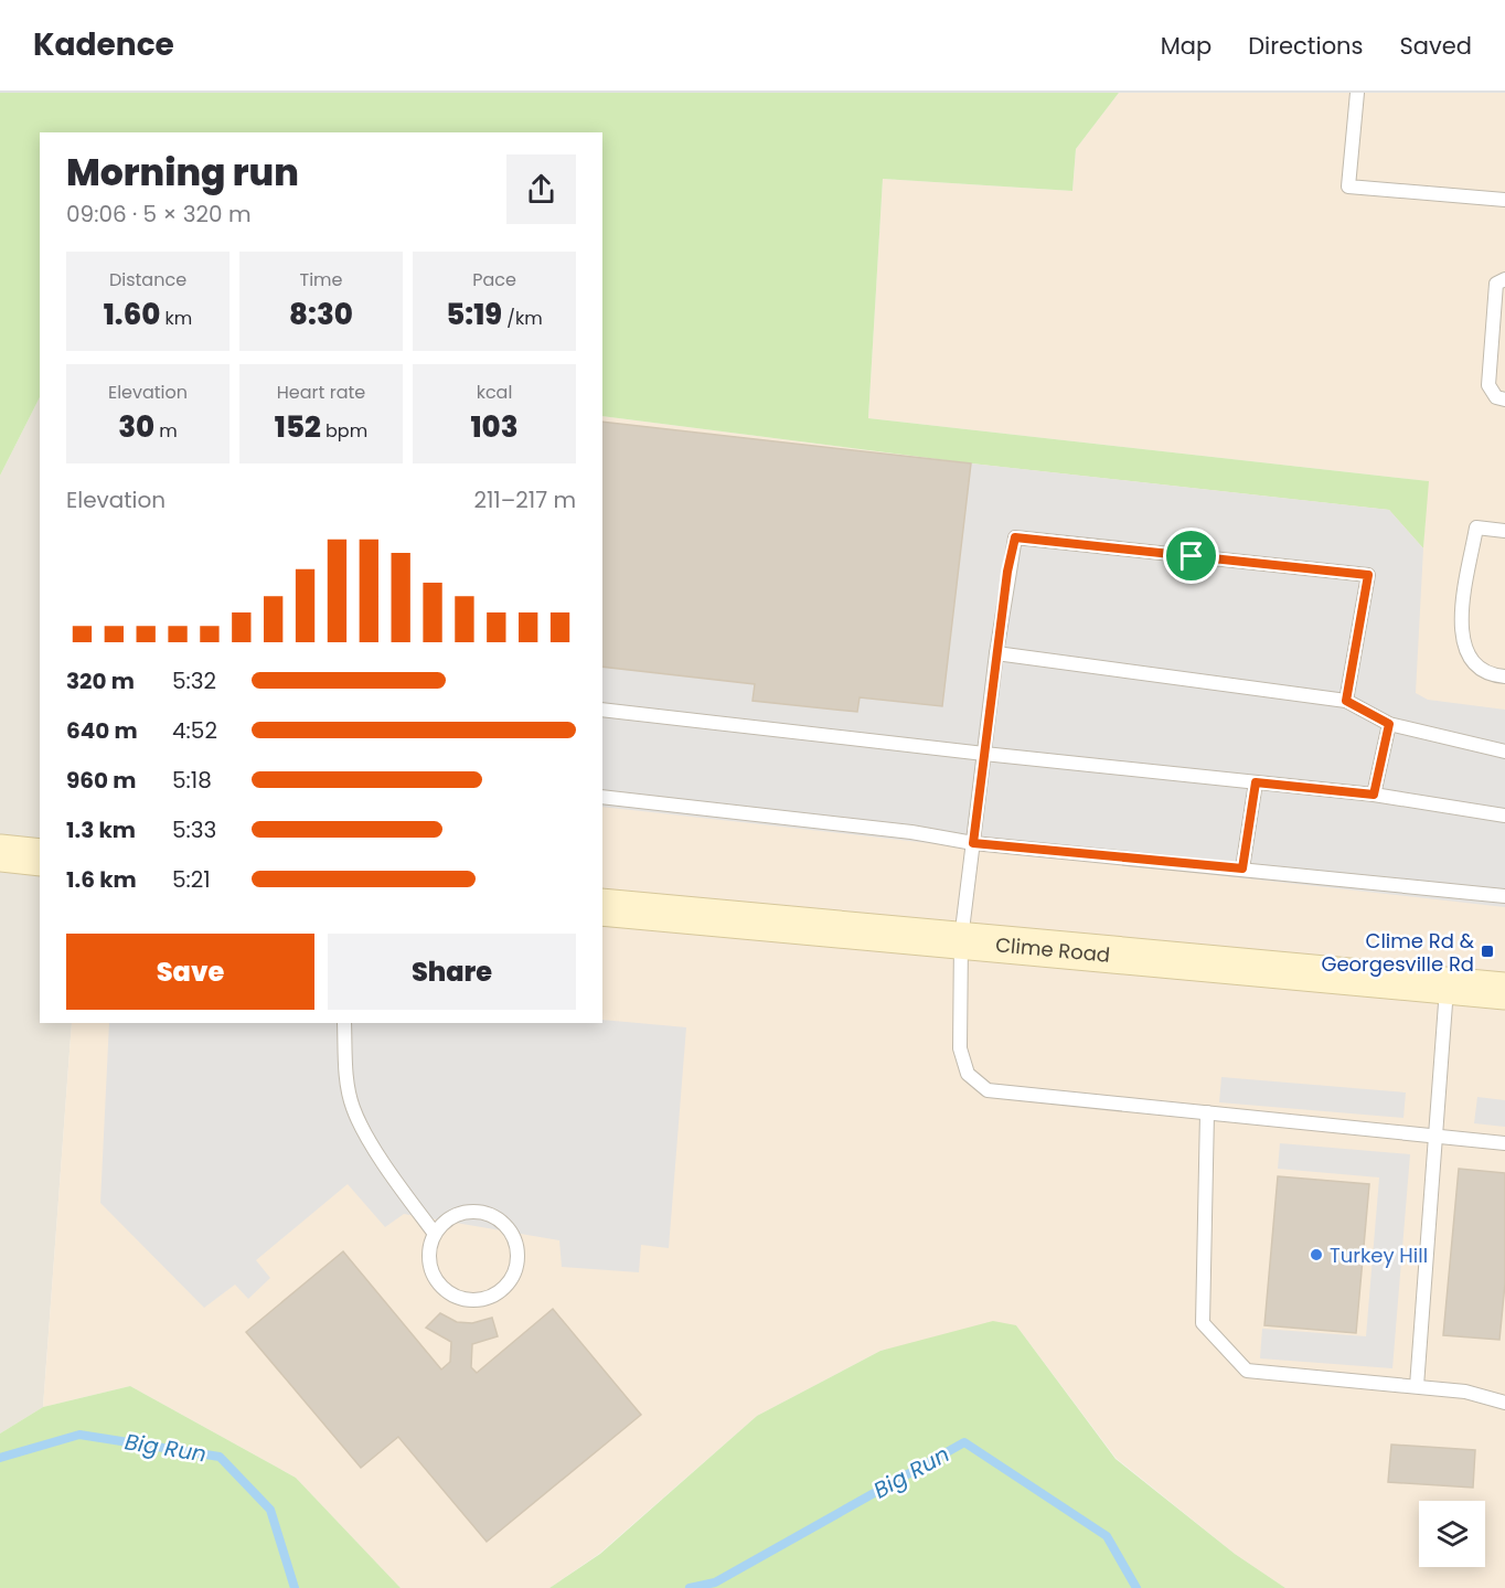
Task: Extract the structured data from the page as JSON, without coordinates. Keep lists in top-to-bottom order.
{
  "streets": {
    "main road": ["Clime Road"]
  },
  "water": ["Big Run"],
  "places": {
    "transit": ["Clime Rd & Georgesville Rd"],
    "other": ["Turkey Hill"]
  },
  "page": {
    "header": "Kadence",
    "nav": ["Map", "Directions", "Saved"],
    "heading": ["Morning run", "09:06 · 5 × 320 m"],
    "stats": [
      ["Distance", "1.60 km"],
      ["Time", "8:30"],
      ["Pace", "5:19 /km"],
      ["Elevation", "30 m"],
      ["Heart rate", "152 bpm"],
      ["kcal", "103"]
    ],
    "chart": ["Elevation", "211–217 m"],
    "list": [
      {
        "name": "320 m",
        "note": "5:32"
      },
      {
        "name": "640 m",
        "note": "4:52"
      },
      {
        "name": "960 m",
        "note": "5:18"
      },
      {
        "name": "1.3 km",
        "note": "5:33"
      },
      {
        "name": "1.6 km",
        "note": "5:21"
      }
    ],
    "buttons": ["Save", "Share"]
  }
}
